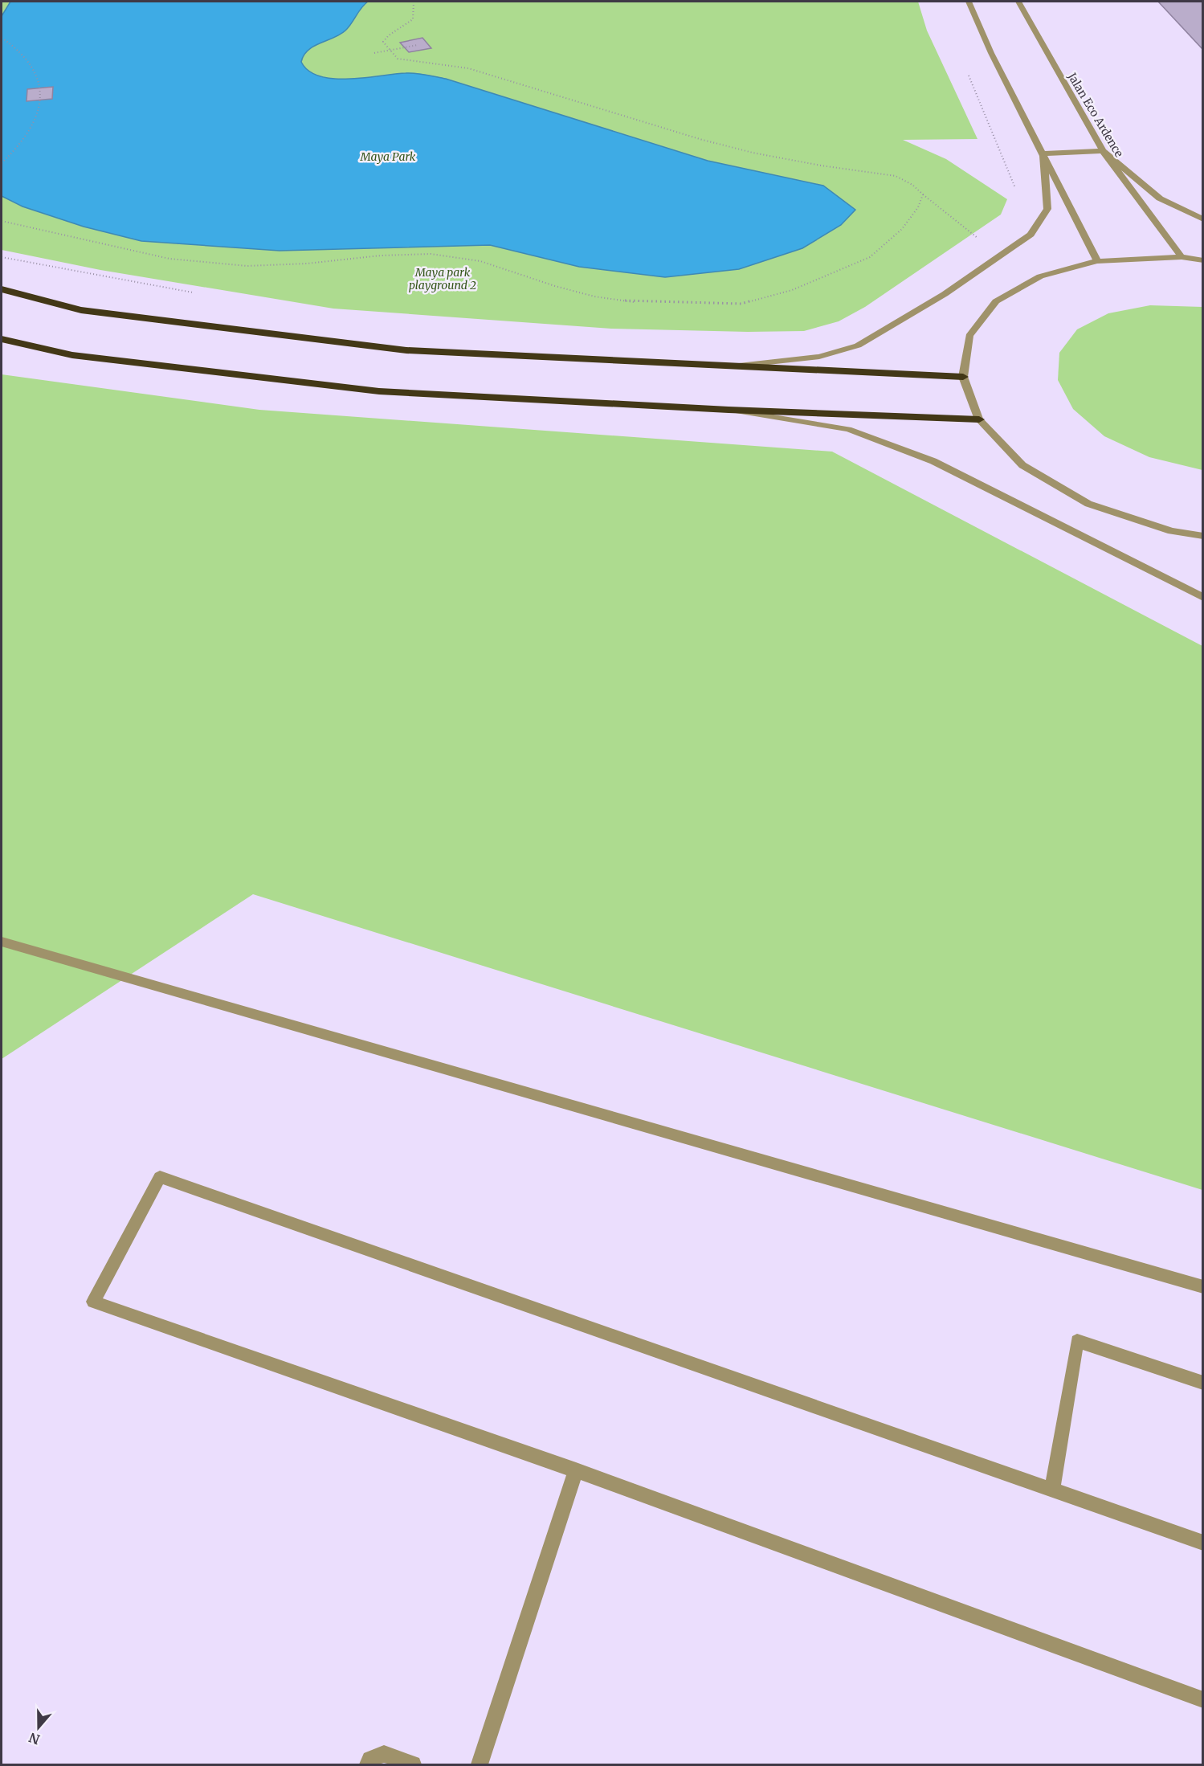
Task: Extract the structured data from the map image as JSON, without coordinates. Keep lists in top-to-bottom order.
{
  "streets": {
    "street": ["Jalan Eco Ardence"]
  },
  "parks": ["Maya Park", "Maya park playground 2"],
  "north": "bottom"
}
